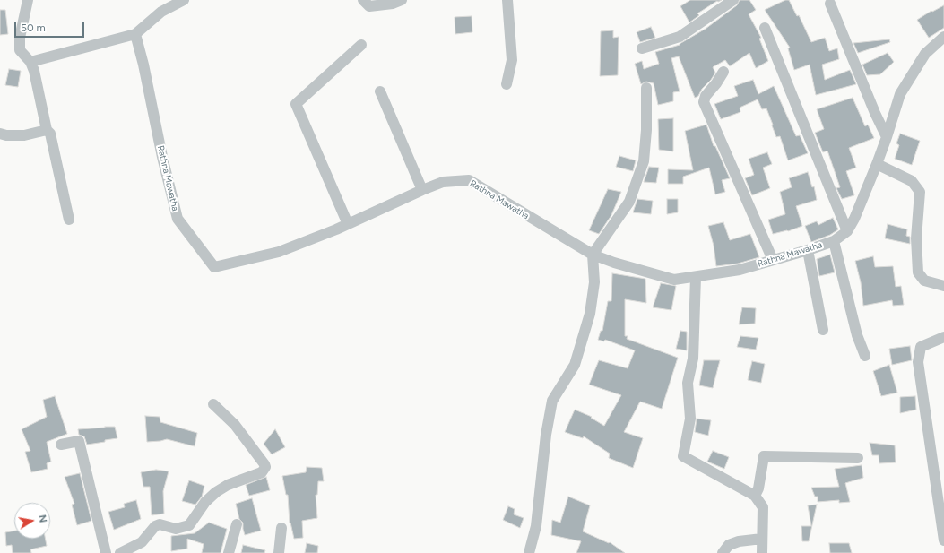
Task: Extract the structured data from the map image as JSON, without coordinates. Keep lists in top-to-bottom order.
{
  "streets": {
    "street": ["Rathna Mawatha"]
  },
  "scale_bar": "50 m",
  "north": "right"
}
